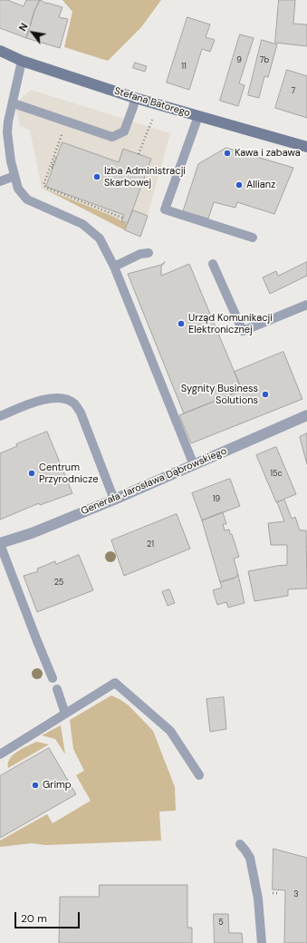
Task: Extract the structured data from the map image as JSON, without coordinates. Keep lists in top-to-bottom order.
{
  "streets": {
    "street": ["Stefana Batorego", "Generała Jarosława Dąbrowskiego"]
  },
  "places": [
    "Kawa i zabawa",
    "Izba Administracji Skarbowej",
    "Allianz",
    "Urząd Komunikacji Elektronicznej",
    "Sygnity Business Solutions",
    "Centrum Przyrodnicze",
    "Grimp"
  ],
  "house_numbers": [
    "9",
    "7b",
    "11",
    "7",
    "15c",
    "19",
    "21",
    "25",
    "3",
    "5"
  ],
  "scale_bar": "20 m",
  "north": "top left"
}
